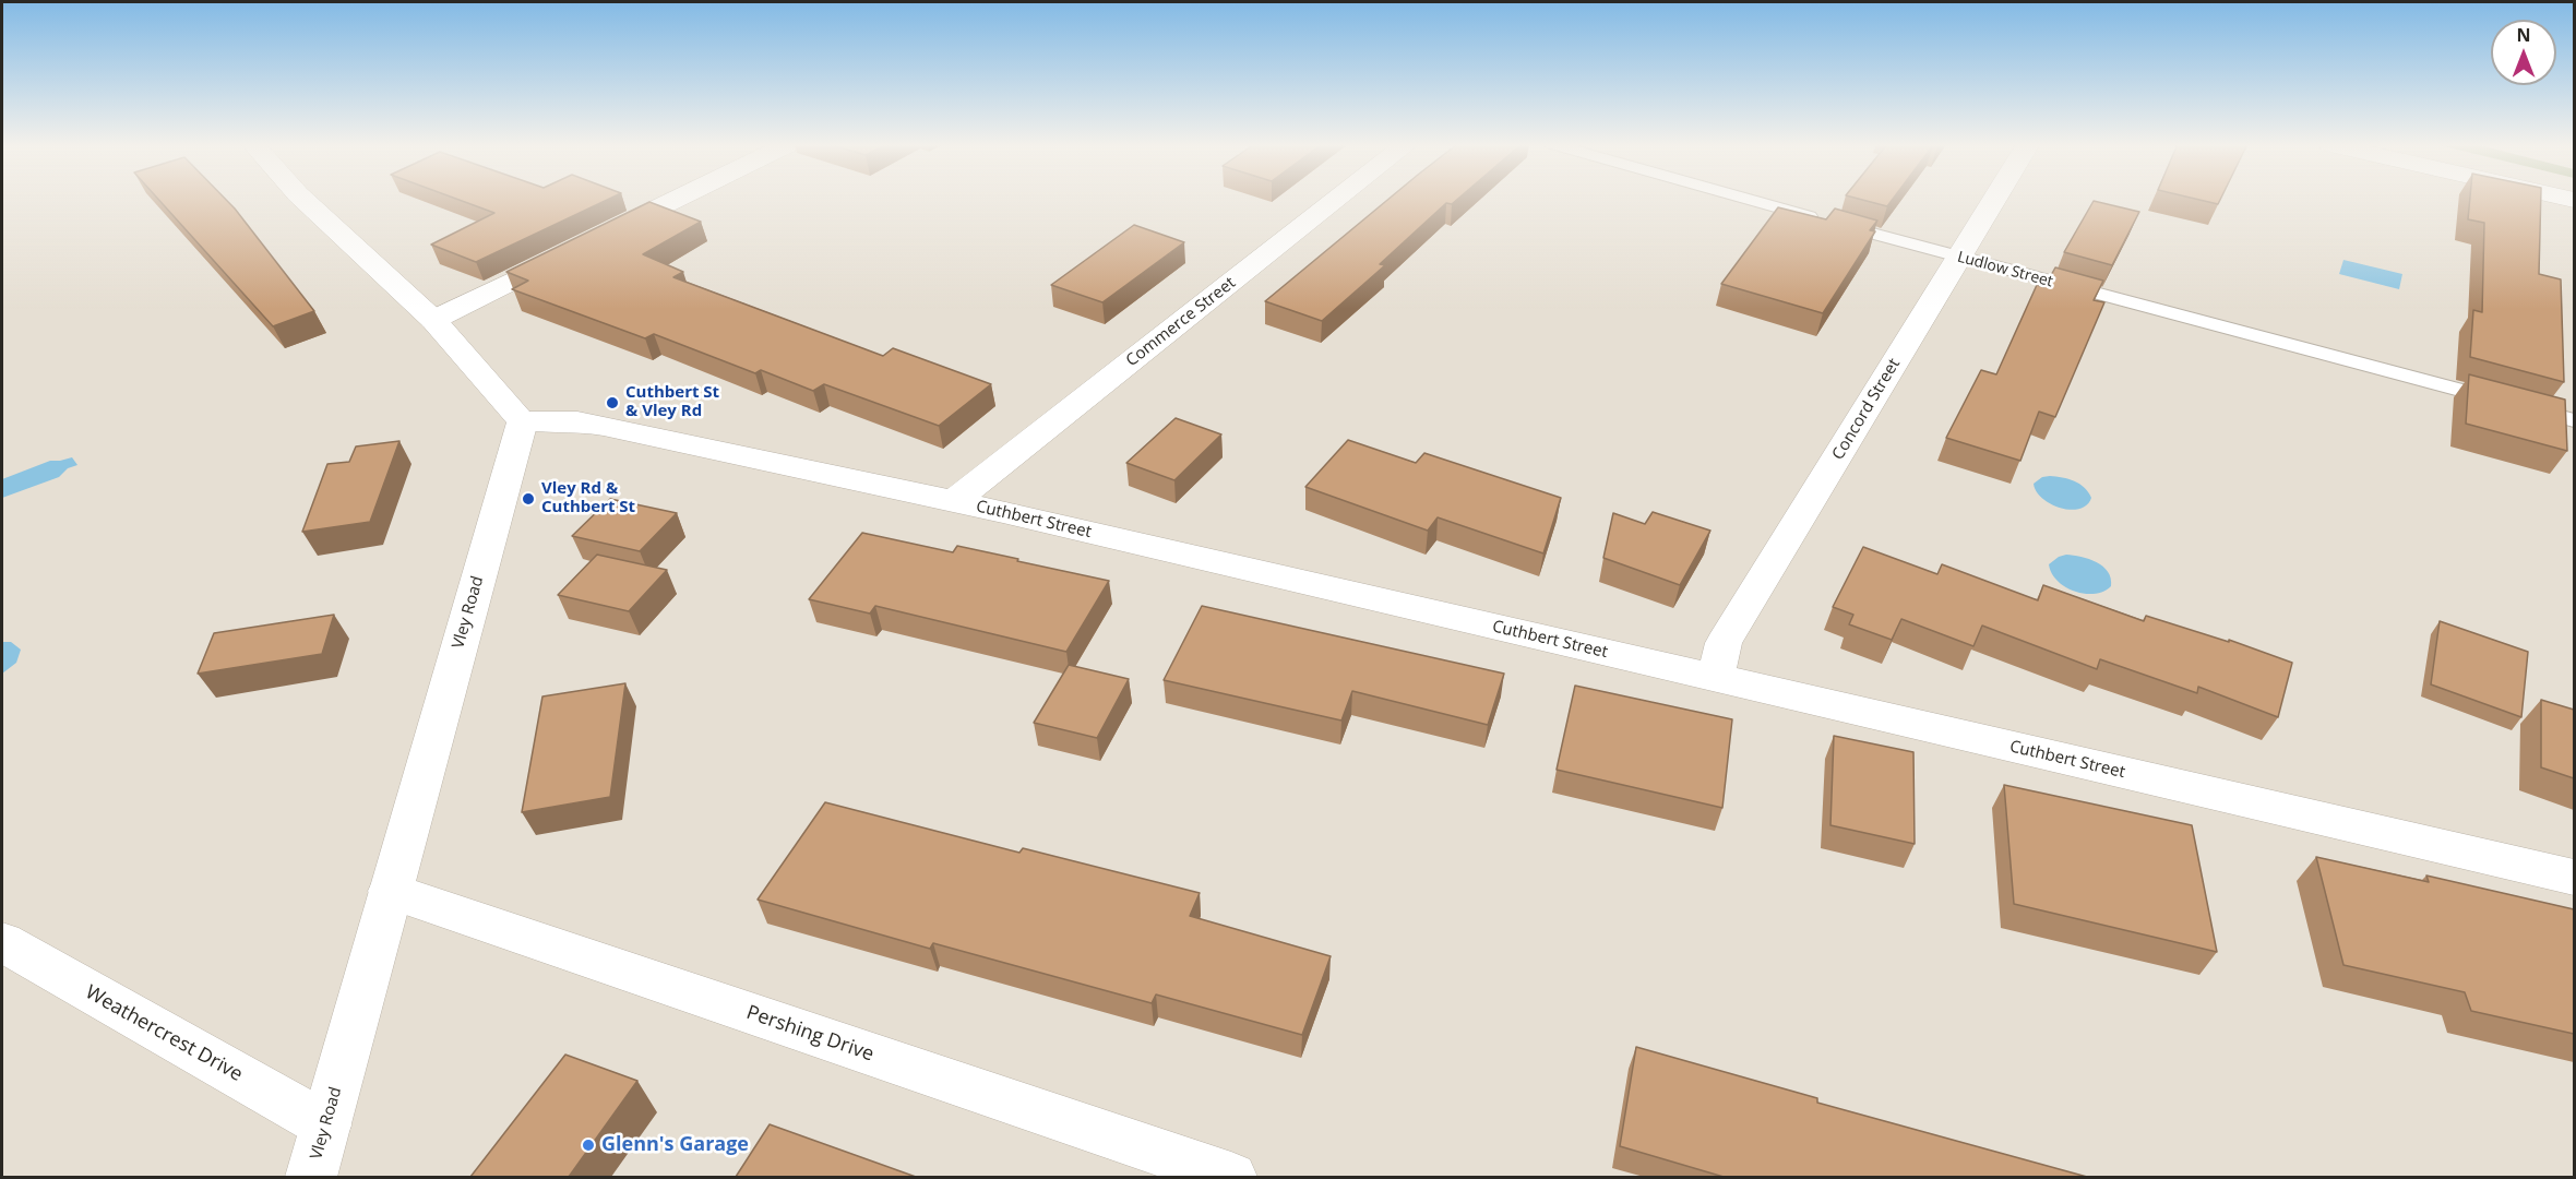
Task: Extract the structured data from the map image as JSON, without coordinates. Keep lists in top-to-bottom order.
{
  "streets": {
    "street": [
      "Commerce Street",
      "Concord Street",
      "Cuthbert Street",
      "Vley Road",
      "Weathercrest Drive",
      "Pershing Drive"
    ],
    "lane": ["Ludlow Street"]
  },
  "crossings": [
    ["Ludlow Street", "Concord Street"],
    ["Commerce Street", "Cuthbert Street"],
    ["Concord Street", "Cuthbert Street"],
    ["Cuthbert Street", "Vley Road"],
    ["Vley Road", "Weathercrest Drive"],
    ["Vley Road", "Pershing Drive"]
  ],
  "places": ["Cuthbert St & Vley Rd", "Vley Rd & Cuthbert St", "Glenn's Garage"],
  "north": "top"
}
